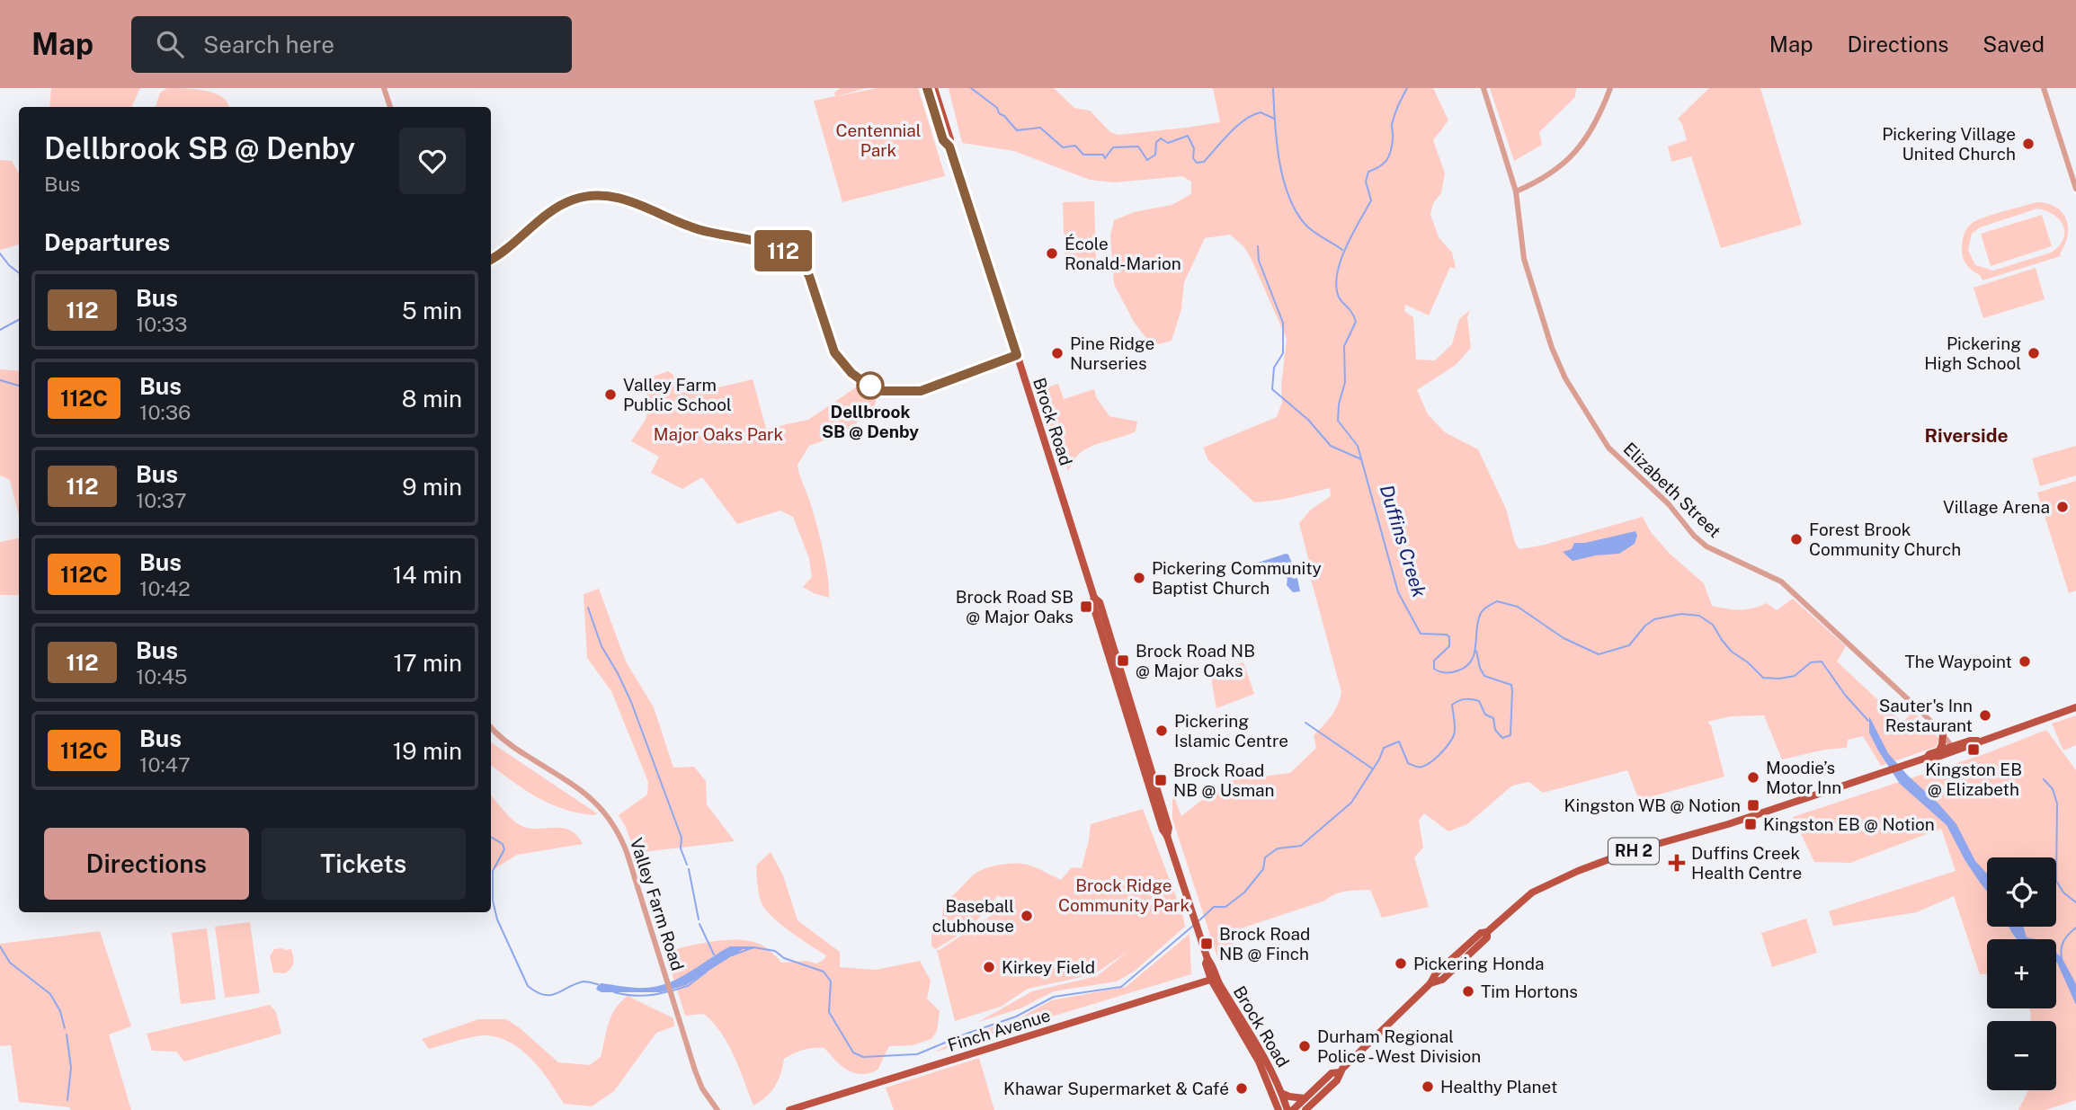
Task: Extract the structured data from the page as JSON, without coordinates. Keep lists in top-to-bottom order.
{
  "streets": {
    "main road": ["Brock Road", "RH 2", "Finch Avenue"],
    "street": ["Elizabeth Street", "Valley Farm Road"]
  },
  "crossings": [
    ["Brock Road", "RH 2"],
    ["Brock Road", "Finch Avenue"],
    ["Elizabeth Street", "RH 2"]
  ],
  "districts": ["Riverside"],
  "water": ["Duffins Creek"],
  "parks": ["Centennial Park", "Major Oaks Park", "Brock Ridge Community Park"],
  "places": {
    "other": [
      "Pickering Village United Church",
      "École Ronald-Marion",
      "Pine Ridge Nurseries",
      "Pickering High School",
      "Dellbrook SB @ Denby",
      "Valley Farm Public School",
      "Village Arena",
      "Forest Brook Community Church",
      "Pickering Community Baptist Church",
      "The Waypoint",
      "Sauter's Inn Restaurant",
      "Pickering Islamic Centre",
      "Moodie’s Motor Inn",
      "Baseball clubhouse",
      "Pickering Honda",
      "Kirkey Field",
      "Tim Hortons",
      "Durham Regional Police - West Division",
      "Healthy Planet",
      "Khawar Supermarket & Café"
    ],
    "transit": [
      "Brock Road SB @ Major Oaks",
      "Brock Road NB @ Major Oaks",
      "Kingston EB @ Elizabeth",
      "Brock Road NB @ Usman",
      "Kingston WB @ Notion",
      "Kingston EB @ Notion",
      "Brock Road NB @ Finch"
    ],
    "health": ["Duffins Creek Health Centre"]
  },
  "lines": ["bus line 112"],
  "page": {
    "header": "Map",
    "search": "Search here",
    "nav": ["Map", "Directions", "Saved"],
    "on_map": "112",
    "heading": [
      ["Dellbrook SB @ Denby", "Bus"],
      "Departures"
    ],
    "list": [
      {
        "mark": "112",
        "name": "Bus",
        "note": "10:33",
        "value": "5 min"
      },
      {
        "mark": "112C",
        "name": "Bus",
        "note": "10:36",
        "value": "8 min"
      },
      {
        "mark": "112",
        "name": "Bus",
        "note": "10:37",
        "value": "9 min"
      },
      {
        "mark": "112C",
        "name": "Bus",
        "note": "10:42",
        "value": "14 min"
      },
      {
        "mark": "112",
        "name": "Bus",
        "note": "10:45",
        "value": "17 min"
      },
      {
        "mark": "112C",
        "name": "Bus",
        "note": "10:47",
        "value": "19 min"
      }
    ],
    "buttons": ["Directions", "Tickets"],
    "map_buttons": ["+", "−"]
  }
}
